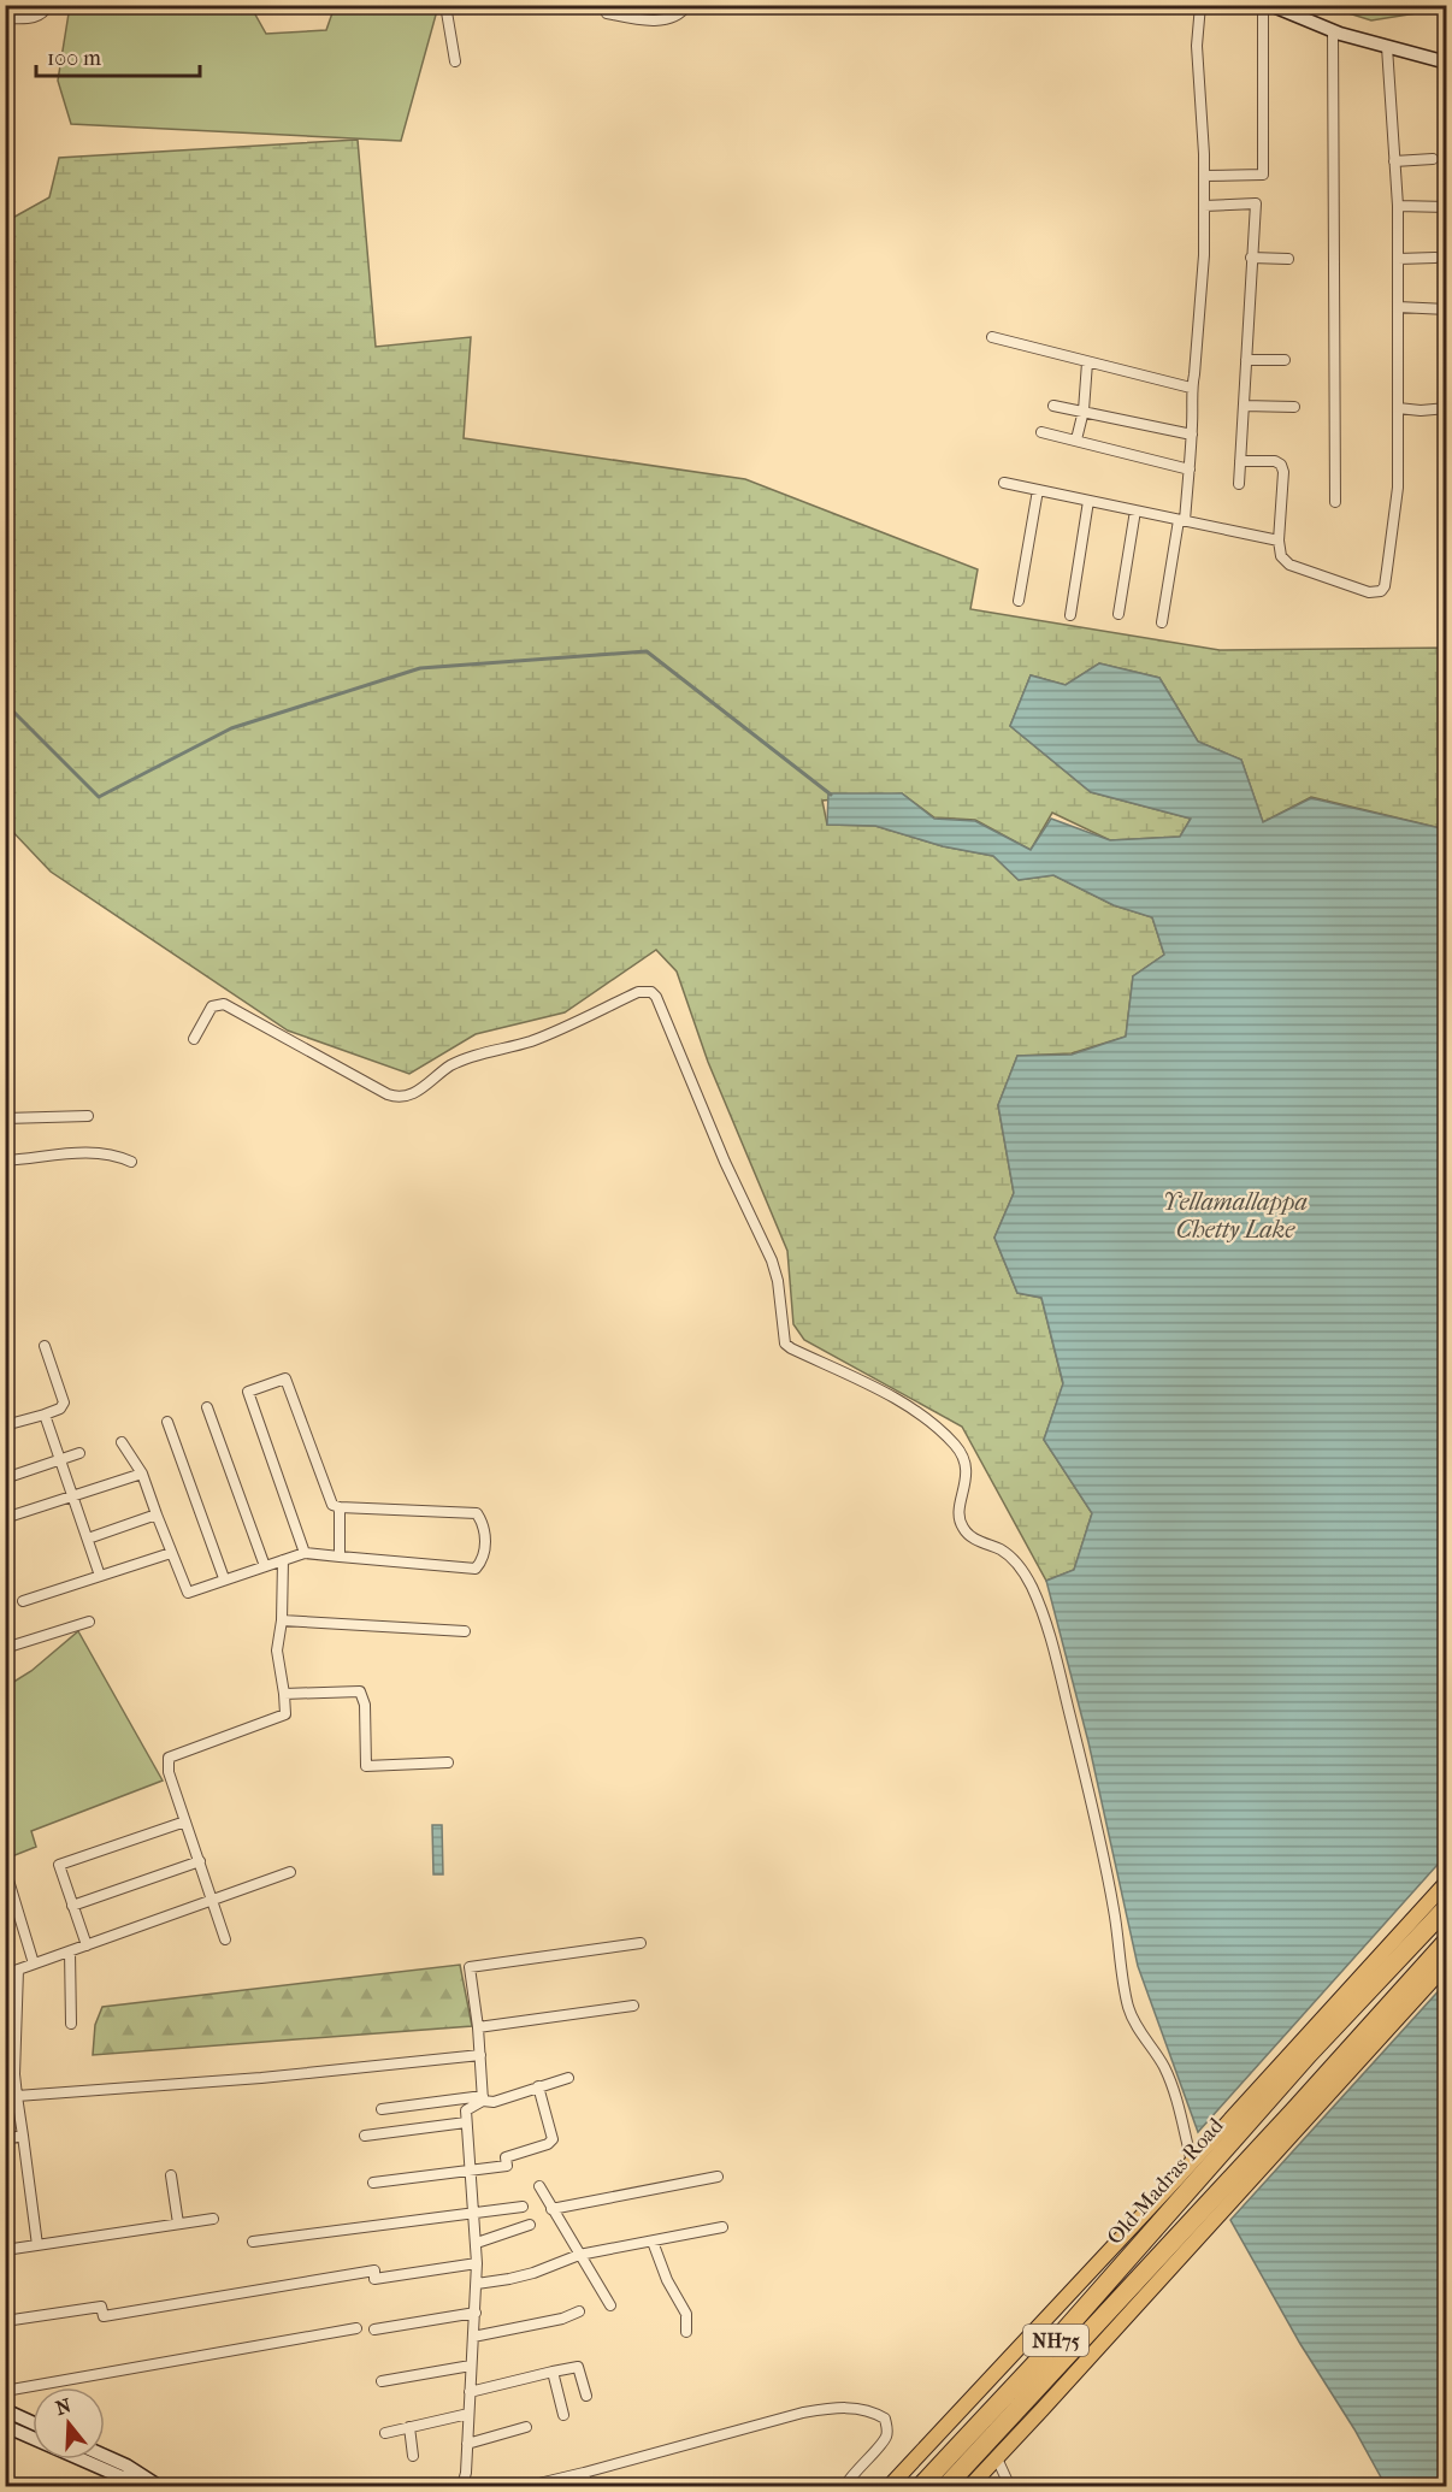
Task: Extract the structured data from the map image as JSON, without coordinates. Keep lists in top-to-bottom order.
{
  "streets": {
    "highway": ["Old Madras Road", "NH75"]
  },
  "water": ["Yellamallappa Chetty Lake"],
  "scale_bar": "100 m",
  "north": "top"
}
